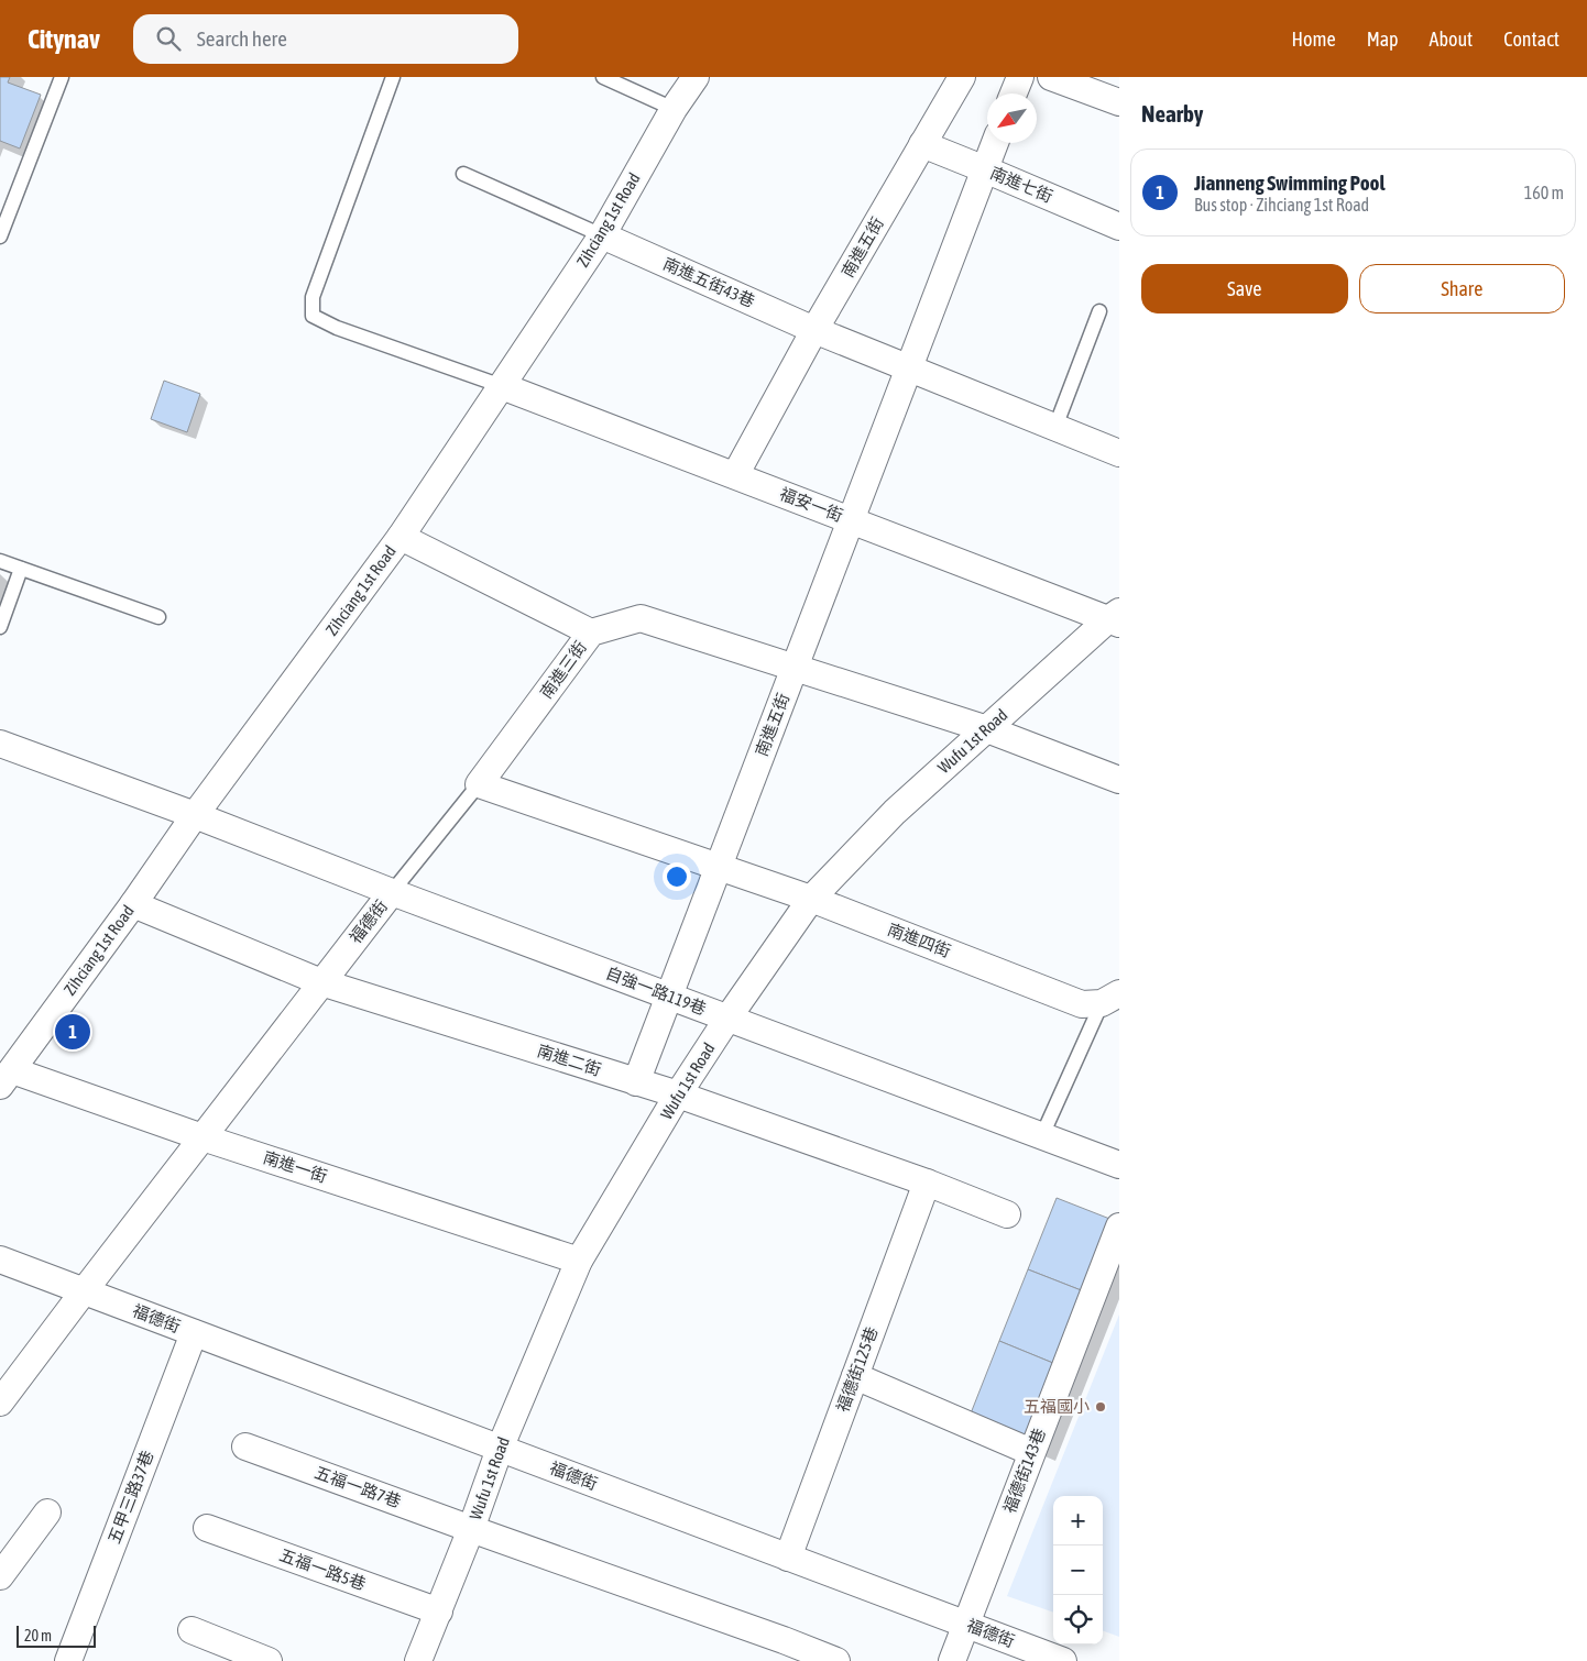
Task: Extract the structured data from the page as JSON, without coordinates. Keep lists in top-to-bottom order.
{
  "streets": {
    "street": [
      "南進七街",
      "Zihciang 1st Road",
      "南進五街",
      "南進五街43巷",
      "福安一街",
      "南進三街",
      "Wufu 1st Road",
      "福德街",
      "南進四街",
      "自強一路119巷",
      "南進二街",
      "南進一街",
      "福德街125巷",
      "福德街143巷",
      "五福一路7巷",
      "五甲三路37巷",
      "五福一路5巷"
    ]
  },
  "crossings": [
    ["南進七街", "南進五街"],
    ["Zihciang 1st Road", "南進五街43巷"],
    ["Zihciang 1st Road", "福安一街"],
    ["Zihciang 1st Road", "自強一路119巷"],
    ["Zihciang 1st Road", "南進二街"],
    ["Zihciang 1st Road", "南進一街"],
    ["南進五街", "南進五街43巷"],
    ["南進五街", "福安一街"],
    ["南進五街", "南進三街"],
    ["南進五街", "南進四街"],
    ["南進五街", "自強一路119巷"],
    ["南進五街", "南進二街"],
    ["福安一街", "Wufu 1st Road"],
    ["南進三街", "Wufu 1st Road"],
    ["Wufu 1st Road", "福德街"],
    ["Wufu 1st Road", "南進四街"],
    ["Wufu 1st Road", "自強一路119巷"],
    ["Wufu 1st Road", "南進二街"],
    ["Wufu 1st Road", "南進一街"],
    ["Wufu 1st Road", "五福一路7巷"],
    ["Wufu 1st Road", "五福一路5巷"],
    ["福德街", "自強一路119巷"],
    ["福德街", "南進二街"],
    ["福德街", "南進一街"],
    ["福德街", "福德街125巷"],
    ["福德街", "福德街143巷"],
    ["福德街", "五甲三路37巷"],
    ["南進二街", "福德街125巷"]
  ],
  "places": ["五福國小"],
  "scale_bar": "20 m",
  "north": "bottom left",
  "page": {
    "header": "Citynav",
    "search": "Search here",
    "nav": [
      "Home",
      "Map",
      "About",
      "Contact"
    ],
    "heading": "Nearby",
    "list": [
      {
        "mark": "1",
        "name": "Jianneng Swimming Pool",
        "note": "Bus stop · Zihciang 1st Road",
        "value": "160 m"
      }
    ],
    "buttons": ["Save", "Share"],
    "pins": "1",
    "map_buttons": ["+", "−"],
    "scale": "20 m"
  }
}
